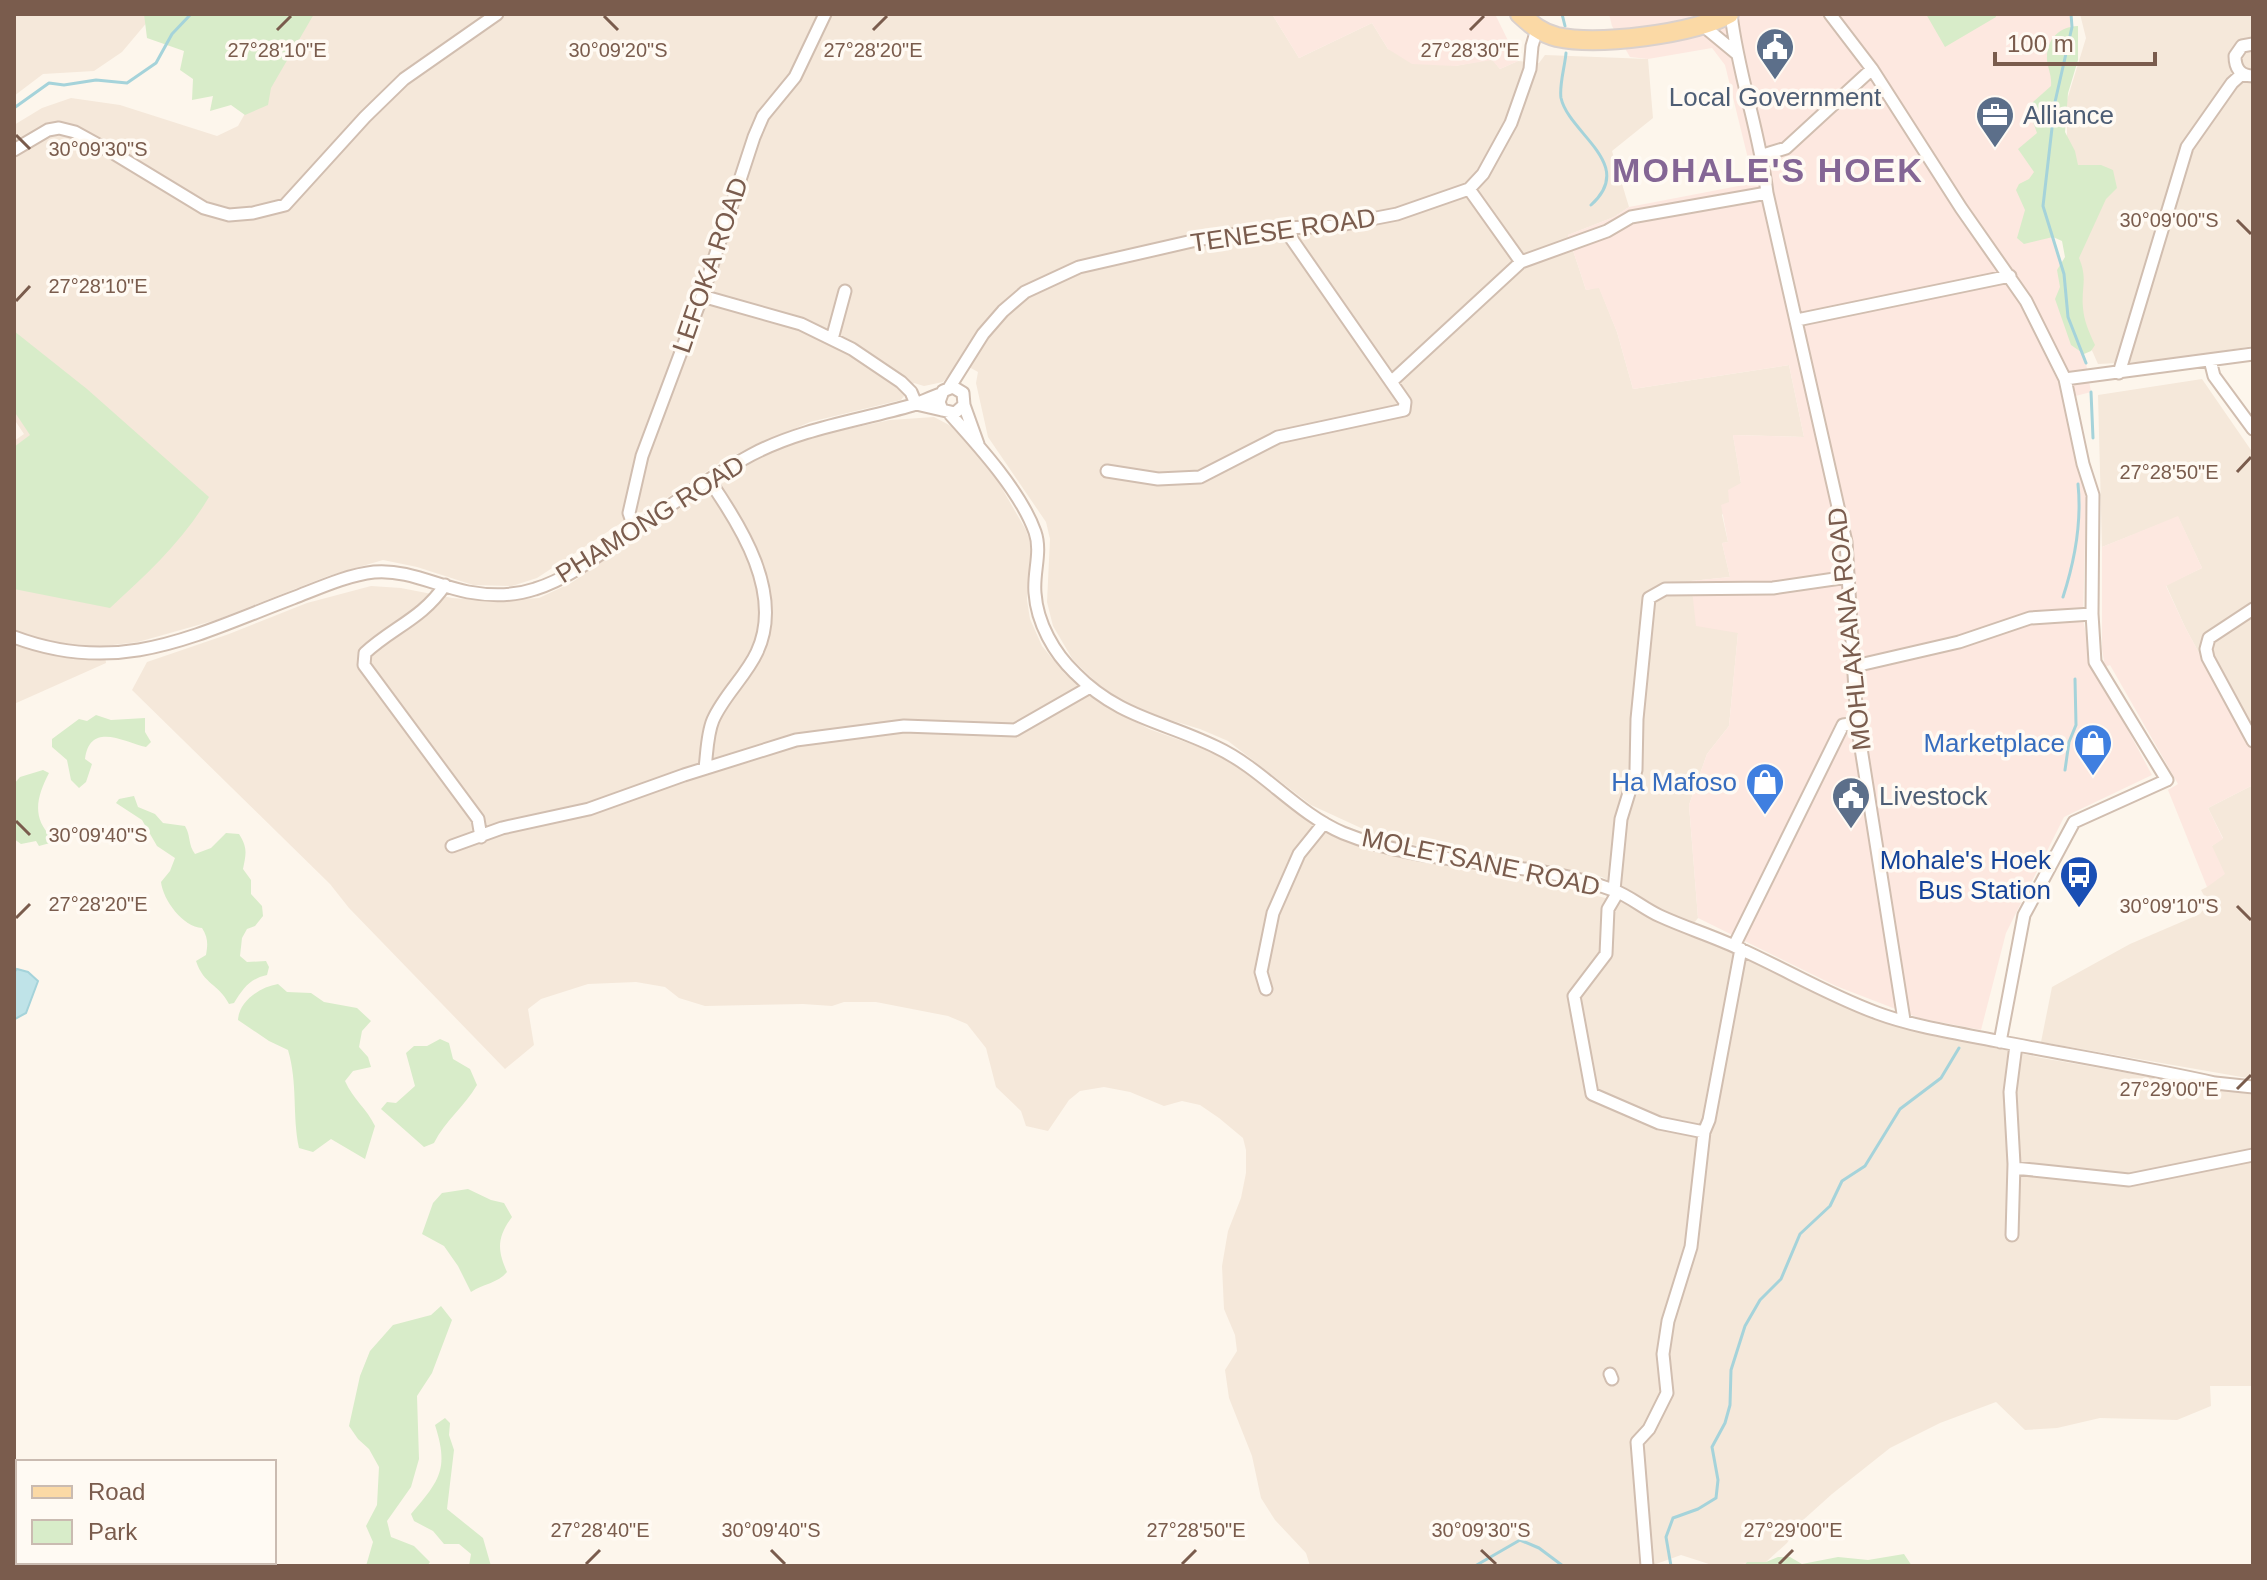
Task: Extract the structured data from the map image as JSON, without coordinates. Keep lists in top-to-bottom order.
{
  "streets": {
    "street": [
      "TENESE ROAD",
      "LEFOKA ROAD",
      "PHAMONG ROAD",
      "MOHLAKANA ROAD",
      "MOLETSANE ROAD"
    ]
  },
  "crossings": [
    ["TENESE ROAD", "PHAMONG ROAD"],
    ["TENESE ROAD", "MOLETSANE ROAD"],
    ["LEFOKA ROAD", "PHAMONG ROAD"],
    ["PHAMONG ROAD", "MOLETSANE ROAD"],
    ["MOHLAKANA ROAD", "MOLETSANE ROAD"]
  ],
  "districts": ["MOHALE'S HOEK"],
  "places": {
    "public building": ["Local Government", "Livestock"],
    "office": ["Alliance"],
    "shop": ["Marketplace", "Ha Mafoso"],
    "bus stop": ["Mohale's Hoek Bus Station"]
  },
  "legend": ["Road", "Park"],
  "scale_bar": "100 m",
  "coordinates": [
    "30°09'20\"S",
    "27°28'10\"E",
    "27°28'20\"E",
    "27°28'30\"E",
    "30°09'30\"S",
    "30°09'00\"S",
    "27°28'50\"E",
    "30°09'40\"S",
    "30°09'10\"S",
    "27°29'00\"E",
    "27°28'40\"E"
  ]
}
